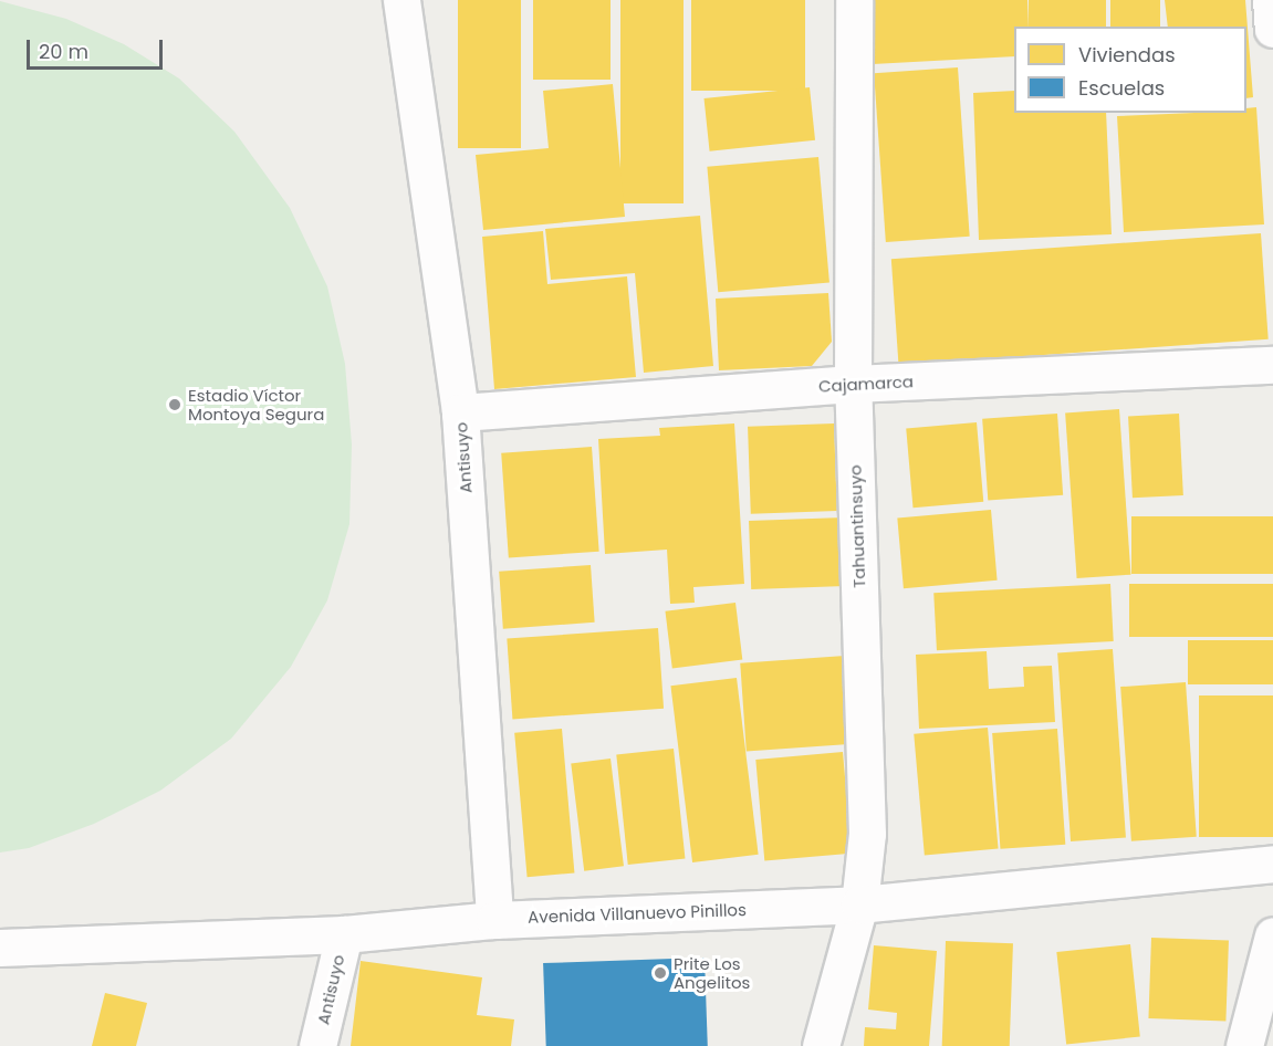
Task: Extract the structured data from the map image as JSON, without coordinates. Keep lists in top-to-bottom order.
{
  "streets": {
    "street": [
      "Cajamarca",
      "Antisuyo",
      "Tahuantinsuyo",
      "Avenida Villanuevo Pinillos"
    ]
  },
  "crossings": [
    ["Cajamarca", "Antisuyo"],
    ["Cajamarca", "Tahuantinsuyo"],
    ["Antisuyo", "Avenida Villanuevo Pinillos"],
    ["Tahuantinsuyo", "Avenida Villanuevo Pinillos"]
  ],
  "places": ["Estadio Víctor Montoya Segura", "Prite Los Angelitos"],
  "legend": ["Viviendas", "Escuelas"],
  "scale_bar": "20 m"
}
